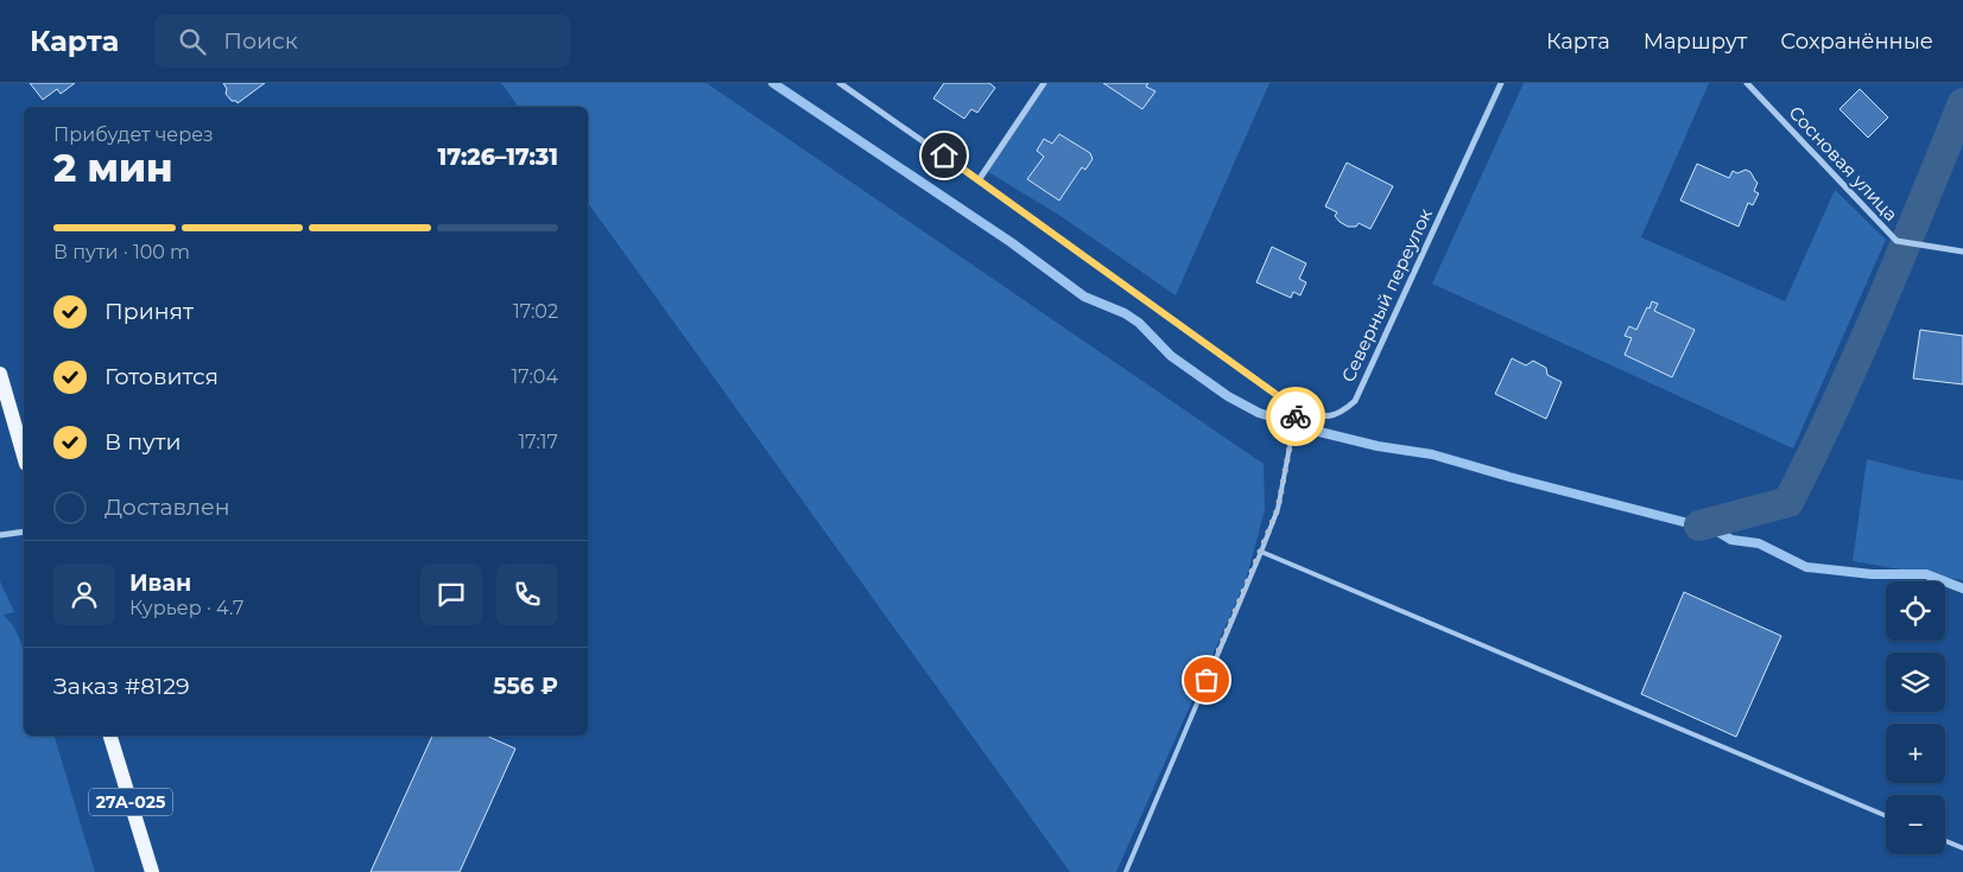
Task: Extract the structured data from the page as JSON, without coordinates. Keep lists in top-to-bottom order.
{
  "streets": {
    "main road": ["27А-025"],
    "street": ["Сосновая улица", "Северный переулок"]
  },
  "page": {
    "header": "Карта",
    "search": "Поиск",
    "nav": ["Карта", "Маршрут", "Сохранённые"],
    "heading": ["2 мин", "Прибудет через", "17:26–17:31"],
    "panel": [
      "Иван",
      "Курьер · 4.7",
      "Заказ #8129",
      "556 ₽"
    ],
    "bar": "В пути · 100 m",
    "list": [
      ["Принят", "17:02"],
      ["Готовится", "17:04"],
      ["В пути", "17:17"],
      "Доставлен"
    ],
    "map_buttons": ["+", "−"]
  }
}
